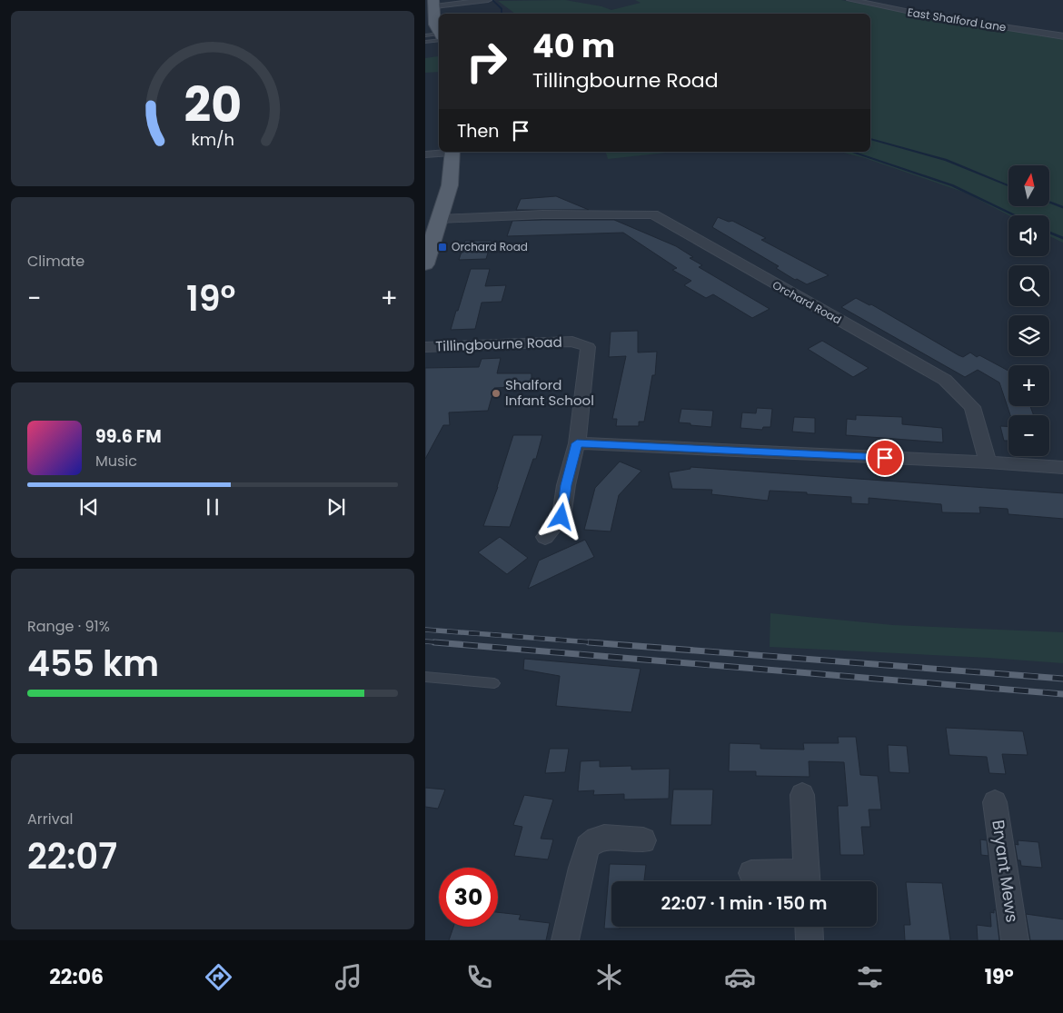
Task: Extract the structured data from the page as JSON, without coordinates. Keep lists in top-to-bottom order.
{
  "streets": {
    "street": [
      "East Shalford Lane",
      "Orchard Road",
      "Tillingbourne Road",
      "Bryant Mews"
    ]
  },
  "places": {
    "transit": ["Orchard Road"],
    "other": ["Shalford Infant School"]
  },
  "north": "top",
  "page": {
    "turn": ["40 m", "Tillingbourne Road"],
    "then": "Then",
    "map_buttons": ["+", "−"],
    "tile": [
      "Climate",
      ["Range · 91%", "455 km"],
      ["Arrival", "22:07"]
    ],
    "heat": ["−", "19°", "+"],
    "song": ["99.6 FM", "Music"],
    "limit": "30",
    "trip": "22:07 · 1 min · 150 m",
    "tabs": ["22:06", "19°"],
    "gauge": ["20", "km/h"]
  }
}
